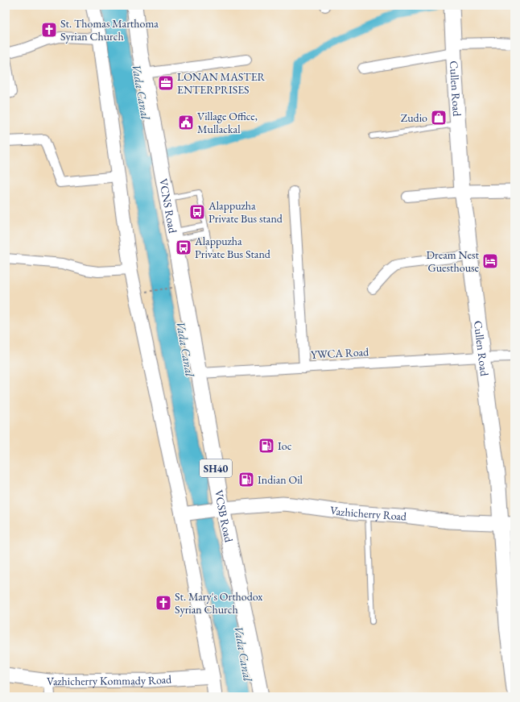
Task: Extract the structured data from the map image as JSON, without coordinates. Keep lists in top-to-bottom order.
{
  "streets": {
    "main road": [
      "Cullen Road",
      "VCNS Road",
      "SH40",
      "Vazhicherry Road",
      "VCSB Road",
      "Vazhicherry Kommady Road"
    ],
    "street": ["YWCA Road"]
  },
  "crossings": [
    ["Cullen Road", "YWCA Road"],
    ["Cullen Road", "Vazhicherry Road"],
    ["VCNS Road", "SH40"],
    ["VCNS Road", "VCSB Road"],
    ["YWCA Road", "VCSB Road"],
    ["Vazhicherry Road", "VCSB Road"]
  ],
  "water": ["Vada Canal"],
  "places": {
    "church": ["St. Thomas Marthoma Syrian Church", "St. Mary's Orthodox Syrian Church"],
    "office": ["LONAN MASTER ENTERPRISES"],
    "shop": ["Zudio"],
    "public building": ["Village Office, Mullackal"],
    "bus stop": ["Alappuzha Private Bus stand", "Alappuzha Private Bus Stand"],
    "hotel": ["Dream Nest Guesthouse"],
    "fuel station": ["Ioc", "Indian Oil"]
  }
}
